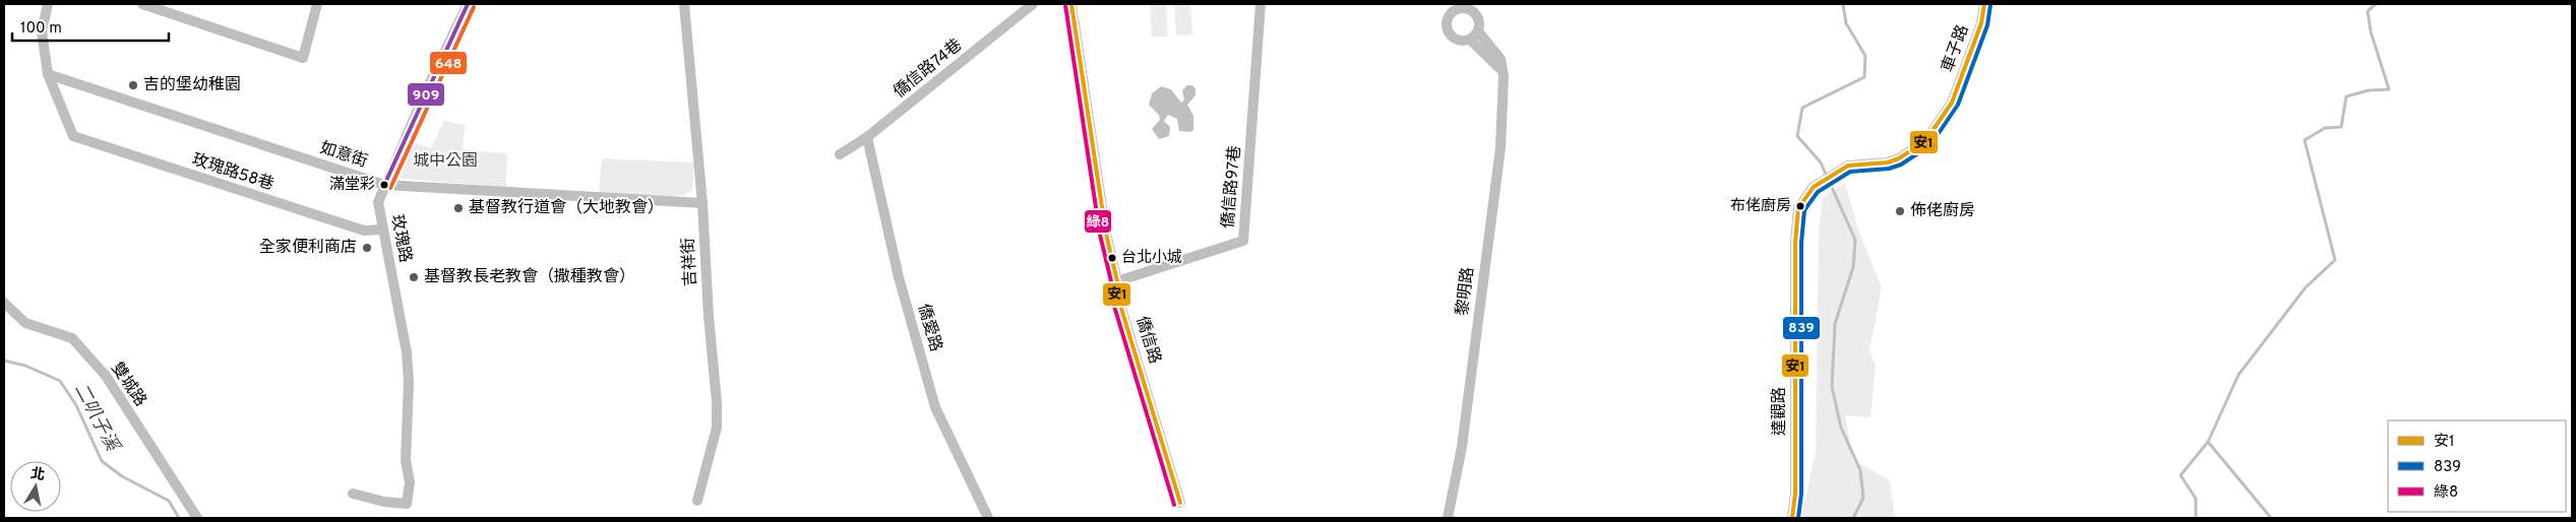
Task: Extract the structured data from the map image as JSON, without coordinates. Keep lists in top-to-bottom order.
{
  "streets": {
    "street": [
      "車子路",
      "僑信路74巷",
      "如意街",
      "玫瑰路58巷",
      "僑信路97巷",
      "玫瑰路",
      "吉祥街",
      "黎明路",
      "僑愛路",
      "僑信路",
      "雙城路",
      "達觀路"
    ]
  },
  "crossings": [
    ["車子路", "達觀路"],
    ["僑信路74巷", "僑愛路"],
    ["如意街", "玫瑰路58巷"],
    ["如意街", "玫瑰路"],
    ["如意街", "吉祥街"],
    ["玫瑰路58巷", "玫瑰路"],
    ["僑信路97巷", "僑信路"]
  ],
  "water": ["二叭子溪"],
  "parks": ["城中公園"],
  "places": [
    "吉的堡幼稚園",
    "滿堂彩",
    "布佬廚房",
    "基督教行道會（大地教會）",
    "佈佬廚房",
    "全家便利商店",
    "台北小城",
    "基督教長老教會（撒種教會）"
  ],
  "lines": [
    "transit line 安1",
    "transit line 909",
    "transit line 839",
    "transit line 綠8",
    "transit line 648"
  ],
  "legend": ["安1", "839", "綠8"],
  "scale_bar": "100 m",
  "north": "top"
}
